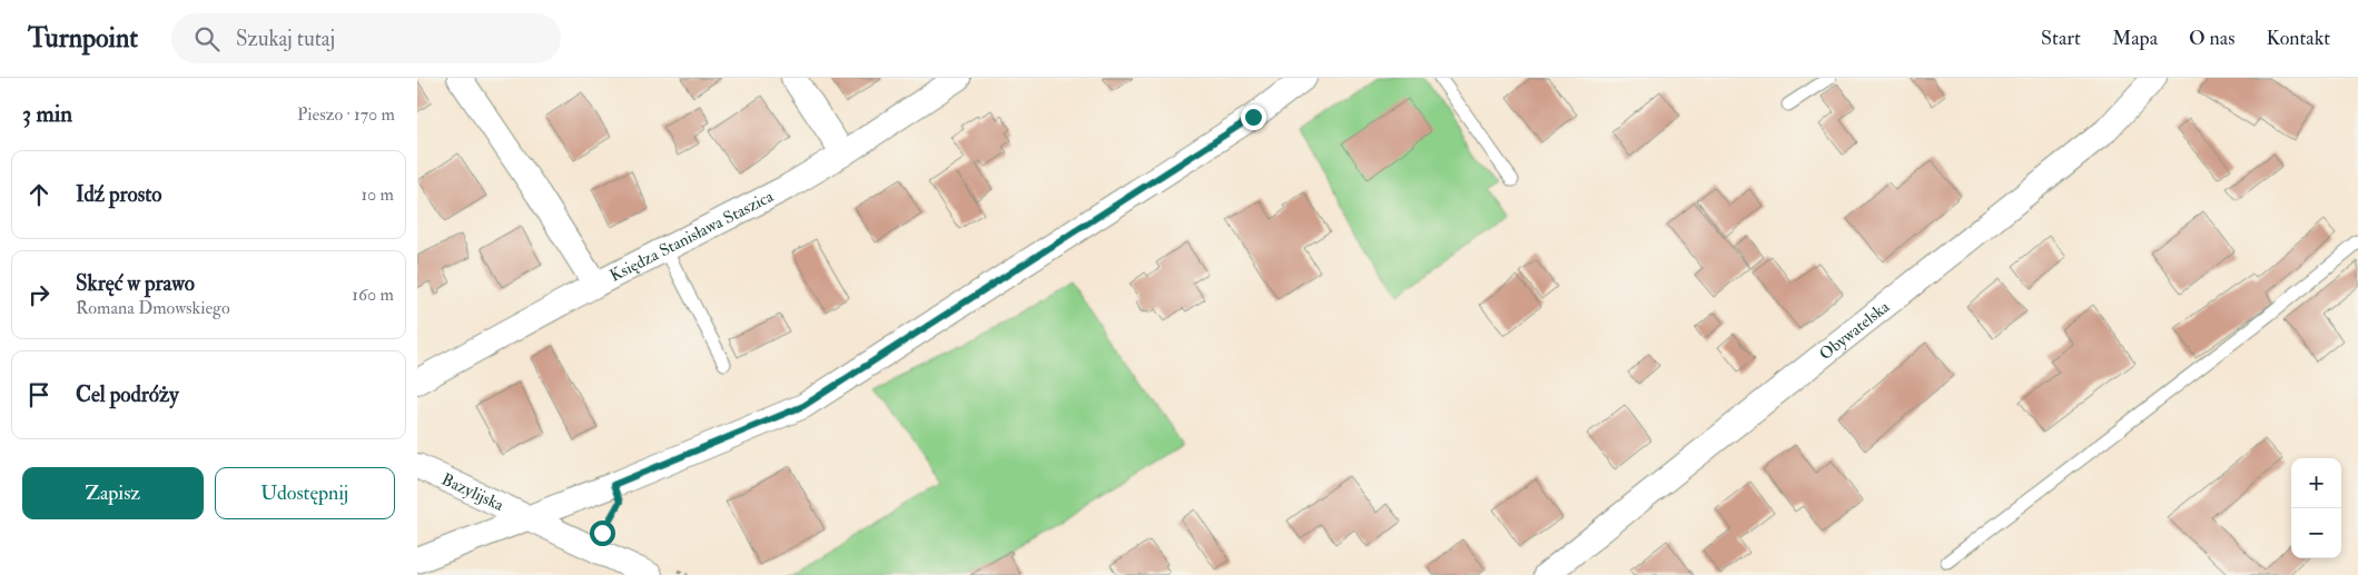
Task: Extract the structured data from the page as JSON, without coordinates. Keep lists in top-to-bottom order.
{
  "streets": {
    "street": ["Księdza Stanisława Staszica", "Obywatelska", "Bazylijska"]
  },
  "page": {
    "header": "Turnpoint",
    "search": "Szukaj tutaj",
    "nav": [
      "Start",
      "Mapa",
      "O nas",
      "Kontakt"
    ],
    "heading": ["3 min", "Pieszo · 170 m"],
    "list": [
      ["Idź prosto", "10 m"],
      ["Skręć w prawo", "Romana Dmowskiego", "160 m"],
      "Cel podróży"
    ],
    "buttons": ["Zapisz", "Udostępnij"],
    "map_buttons": ["+", "−"]
  }
}
